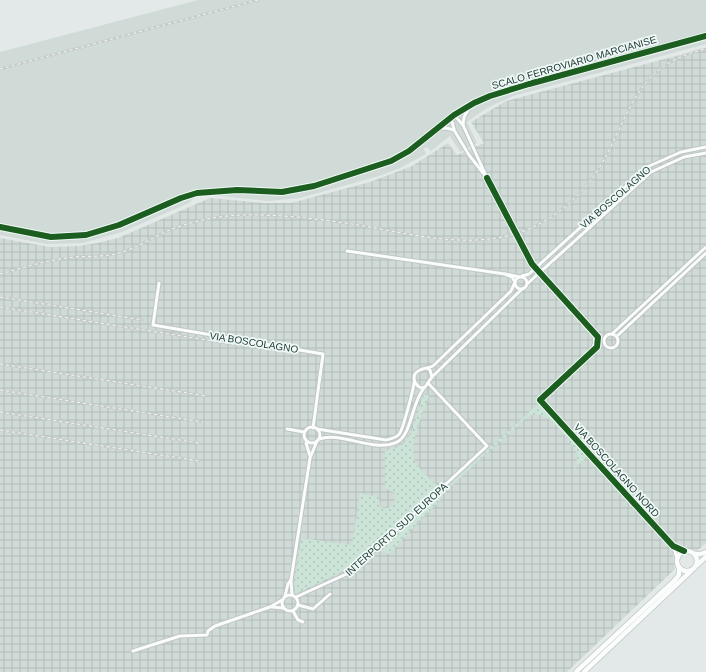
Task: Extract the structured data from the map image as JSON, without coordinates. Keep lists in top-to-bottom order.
{
  "streets": {
    "street": [
      "SCALO FERROVIARIO MARCIANISE",
      "VIA BOSCOLAGNO",
      "VIA BOSCOLAGNO NORD",
      "INTERPORTO SUD EUROPA"
    ]
  },
  "crossings": [
    ["VIA BOSCOLAGNO", "INTERPORTO SUD EUROPA"]
  ]
}
